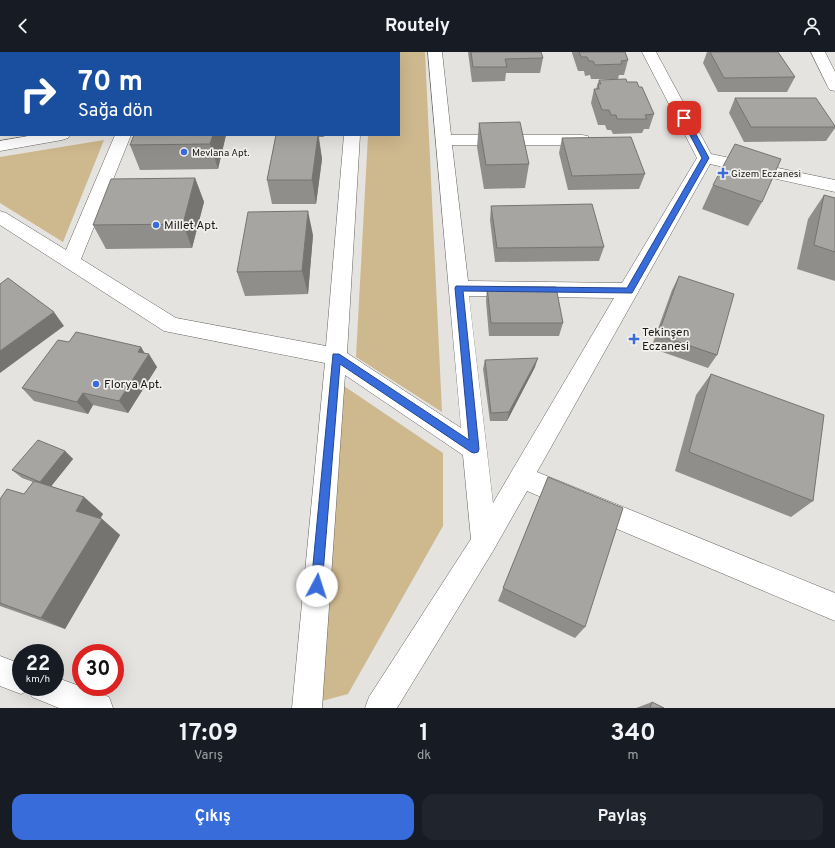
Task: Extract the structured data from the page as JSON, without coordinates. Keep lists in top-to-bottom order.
{
  "places": {
    "other": ["Mevlana Apt.", "Millet Apt.", "Florya Apt."],
    "health": ["Gizem Eczanesi", "Tekinşen Eczanesi"]
  },
  "page": {
    "header": "Routely",
    "turn": ["70 m", "Sağa dön"],
    "speed": "22 km/h",
    "limit": "30",
    "eta": [
      "17:09",
      "Varış",
      "1",
      "dk",
      "340",
      "m"
    ],
    "buttons": ["Çıkış", "Paylaş"]
  }
}
